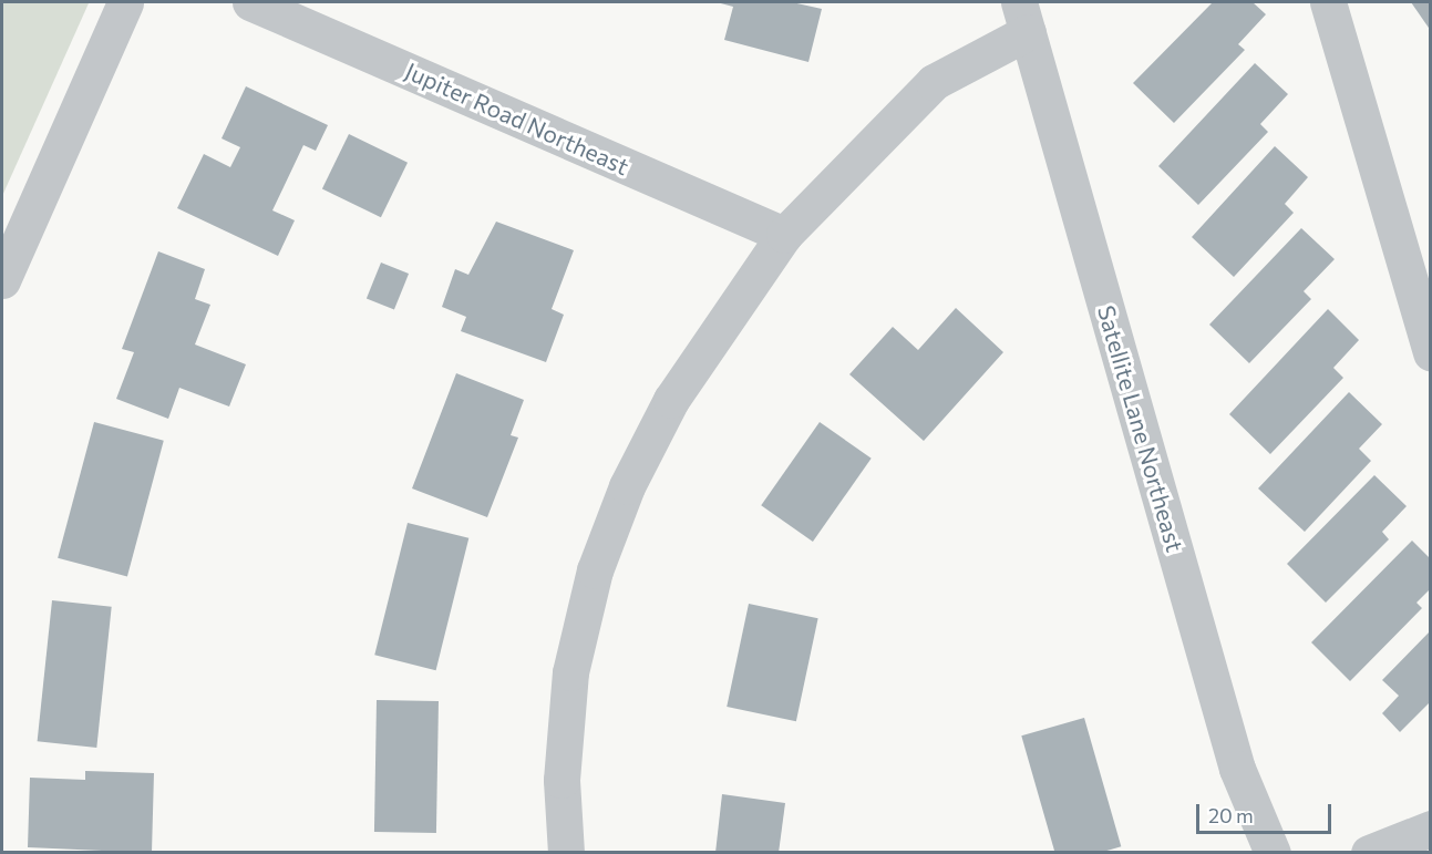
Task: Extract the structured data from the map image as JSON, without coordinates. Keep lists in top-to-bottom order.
{
  "streets": {
    "street": ["Jupiter Road Northeast", "Satellite Lane Northeast"]
  },
  "scale_bar": "20 m"
}
